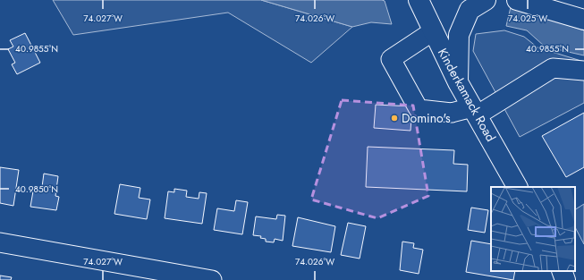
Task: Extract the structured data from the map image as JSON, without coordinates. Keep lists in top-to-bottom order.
{
  "streets": {
    "main road": ["Kinderkamack Road"]
  },
  "places": ["Domino's"],
  "coordinates": [
    "74.027°W",
    "74.026°W",
    "74.025°W",
    "40.9855°N",
    "40.9850°N"
  ]
}
